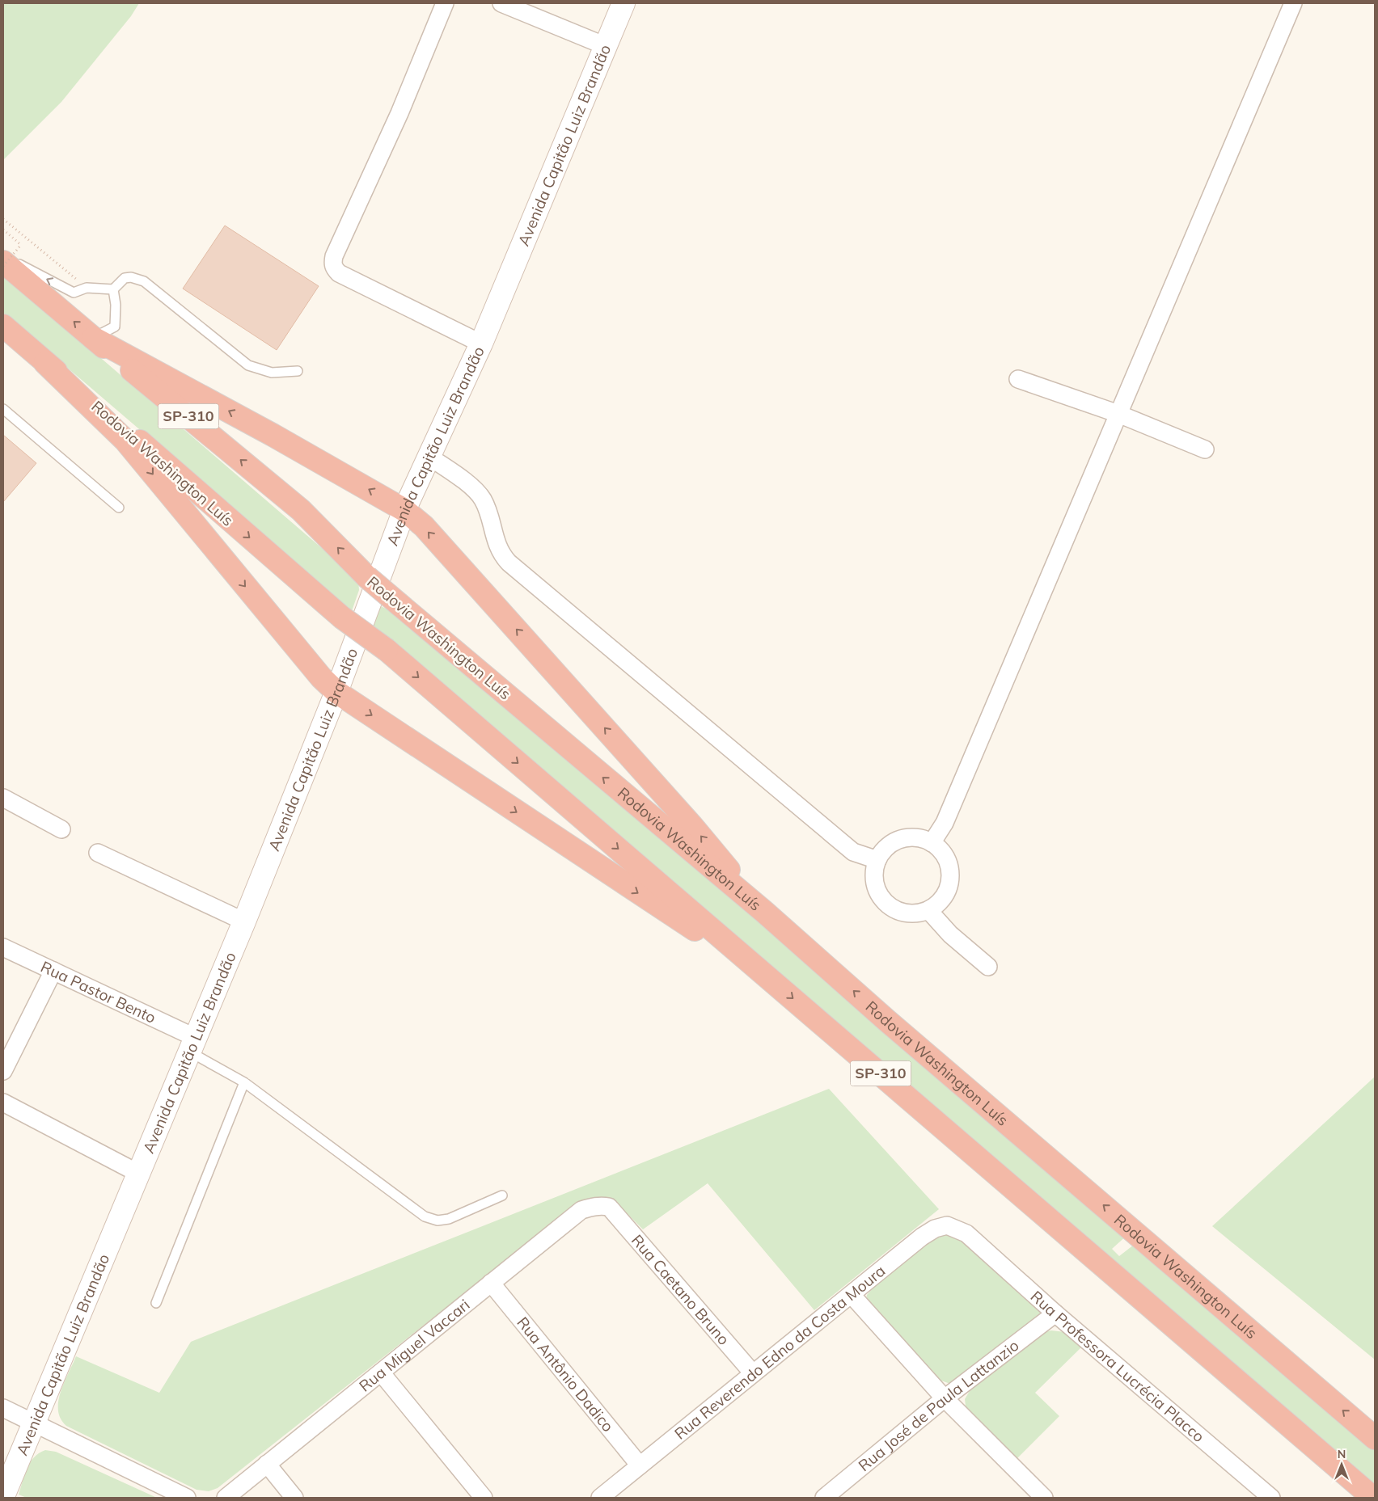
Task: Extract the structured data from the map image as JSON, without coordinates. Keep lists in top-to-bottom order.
{
  "streets": {
    "highway": ["SP-310", "Rodovia Washington Luís"],
    "main road": ["Avenida Capitão Luiz Brandão"],
    "street": [
      "Rua Pastor Bento",
      "Rua Caetano Bruno",
      "Rua Miguel Vaccari",
      "Rua Reverendo Edno da Costa Moura",
      "Rua Professora Lucrécia Placco",
      "Rua Antônio Dadico",
      "Rua José de Paula Lattanzio"
    ]
  },
  "crossings": [
    ["Avenida Capitão Luiz Brandão", "Rua Pastor Bento"],
    ["Rua Caetano Bruno", "Rua Miguel Vaccari"],
    ["Rua Caetano Bruno", "Rua Reverendo Edno da Costa Moura"],
    ["Rua Miguel Vaccari", "Rua Antônio Dadico"],
    ["Rua Reverendo Edno da Costa Moura", "Rua Professora Lucrécia Placco"],
    ["Rua Reverendo Edno da Costa Moura", "Rua Antônio Dadico"],
    ["Rua Professora Lucrécia Placco", "Rua José de Paula Lattanzio"]
  ],
  "north": "top"
}
